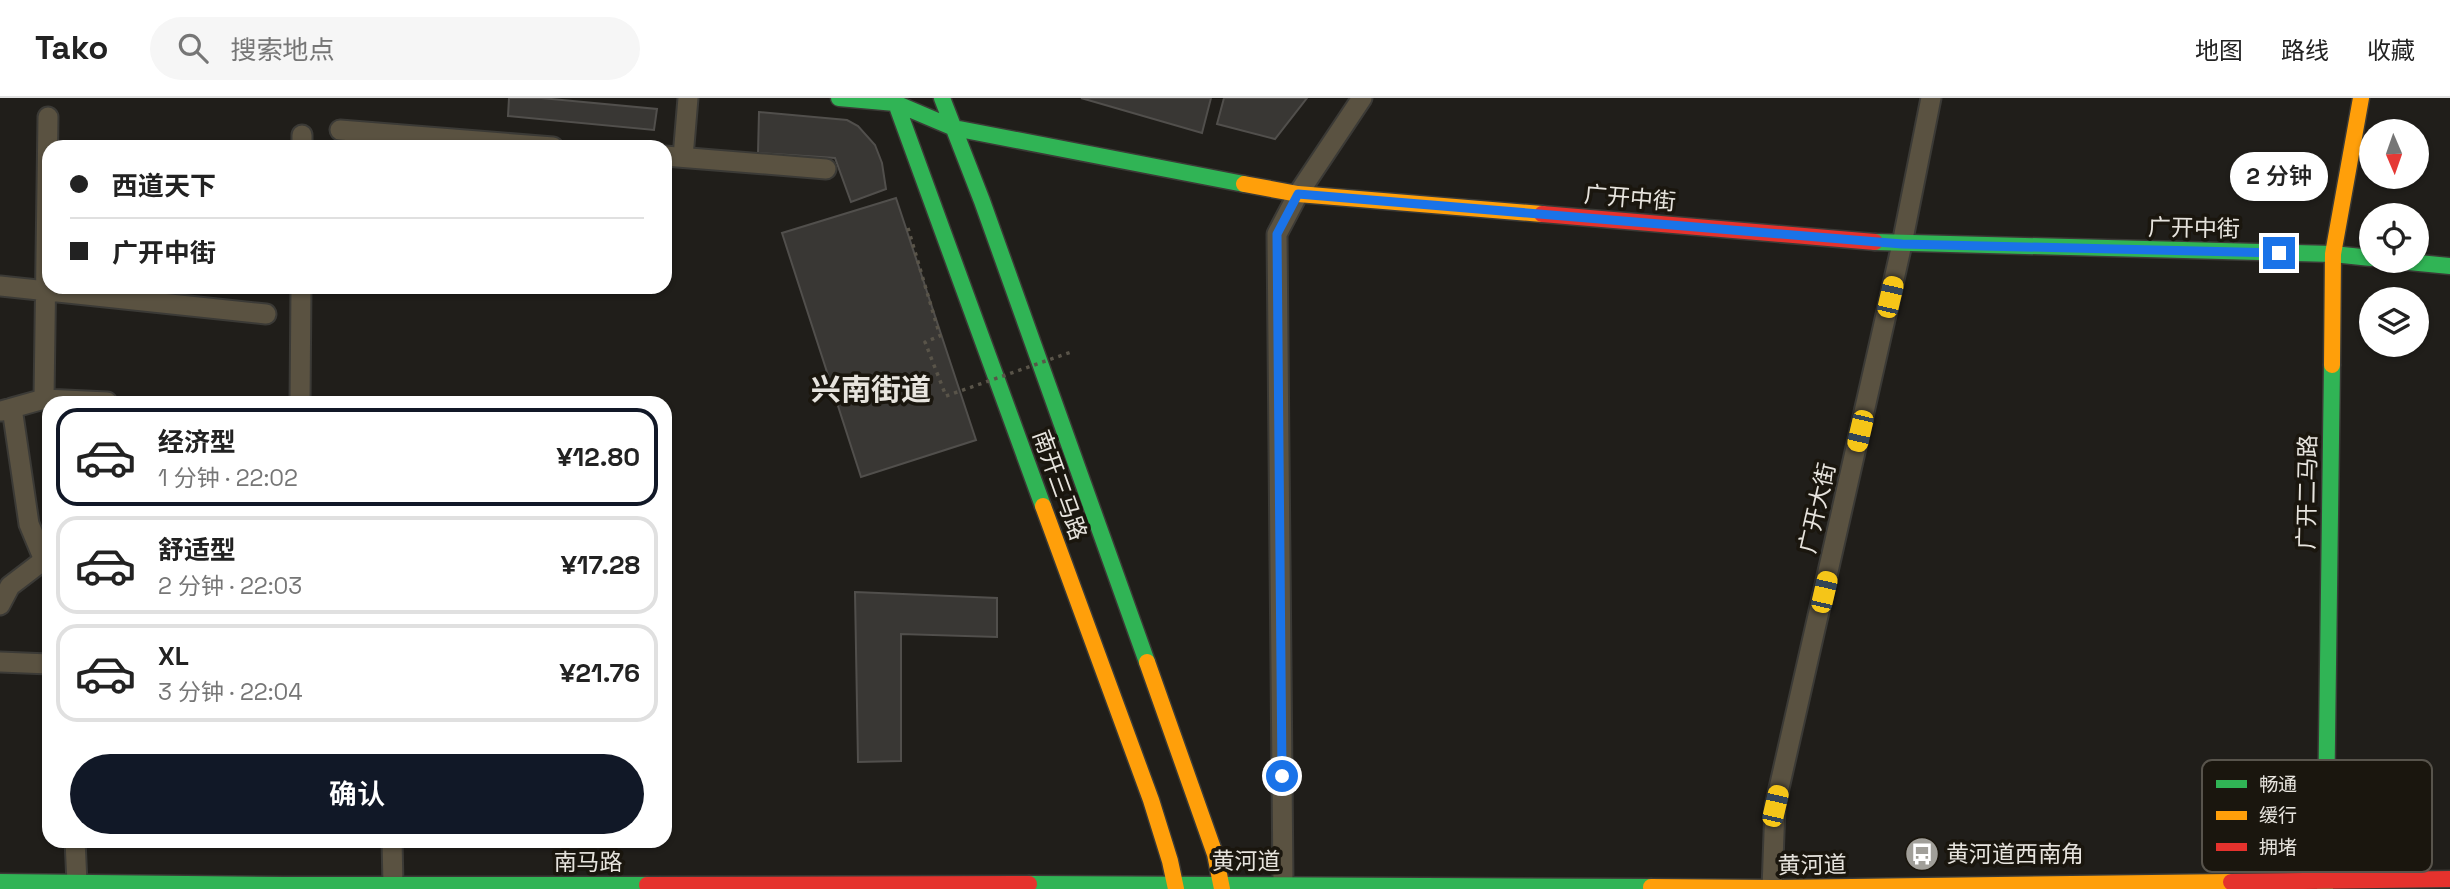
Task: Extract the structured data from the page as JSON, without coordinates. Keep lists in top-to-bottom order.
{
  "streets": {
    "main road": [
      "广开中街",
      "南开三马路",
      "广开二马路",
      "黄河道",
      "南马路"
    ],
    "street": ["广开大街"]
  },
  "crossings": [
    ["广开中街", "南开三马路"],
    ["广开中街", "广开二马路"],
    ["广开中街", "广开大街"],
    ["南开三马路", "黄河道"],
    ["南开三马路", "南马路"],
    ["广开大街", "黄河道"],
    ["黄河道", "南马路"]
  ],
  "districts": ["兴南街道"],
  "places": {
    "bus stop": ["黄河道西南角"]
  },
  "legend": ["畅通", "缓行", "拥堵"],
  "north": "bottom",
  "page": {
    "header": "Tako",
    "search": "搜索地点",
    "nav": ["地图", "路线", "收藏"],
    "banner": ["西道天下", "广开中街"],
    "bubble": "2 分钟",
    "list": [
      {
        "name": "经济型",
        "note": "1 分钟 · 22:02",
        "value": "¥12.80"
      },
      {
        "name": "舒适型",
        "note": "2 分钟 · 22:03",
        "value": "¥17.28"
      },
      {
        "name": "XL",
        "note": "3 分钟 · 22:04",
        "value": "¥21.76"
      }
    ],
    "buttons": "确认"
  }
}
